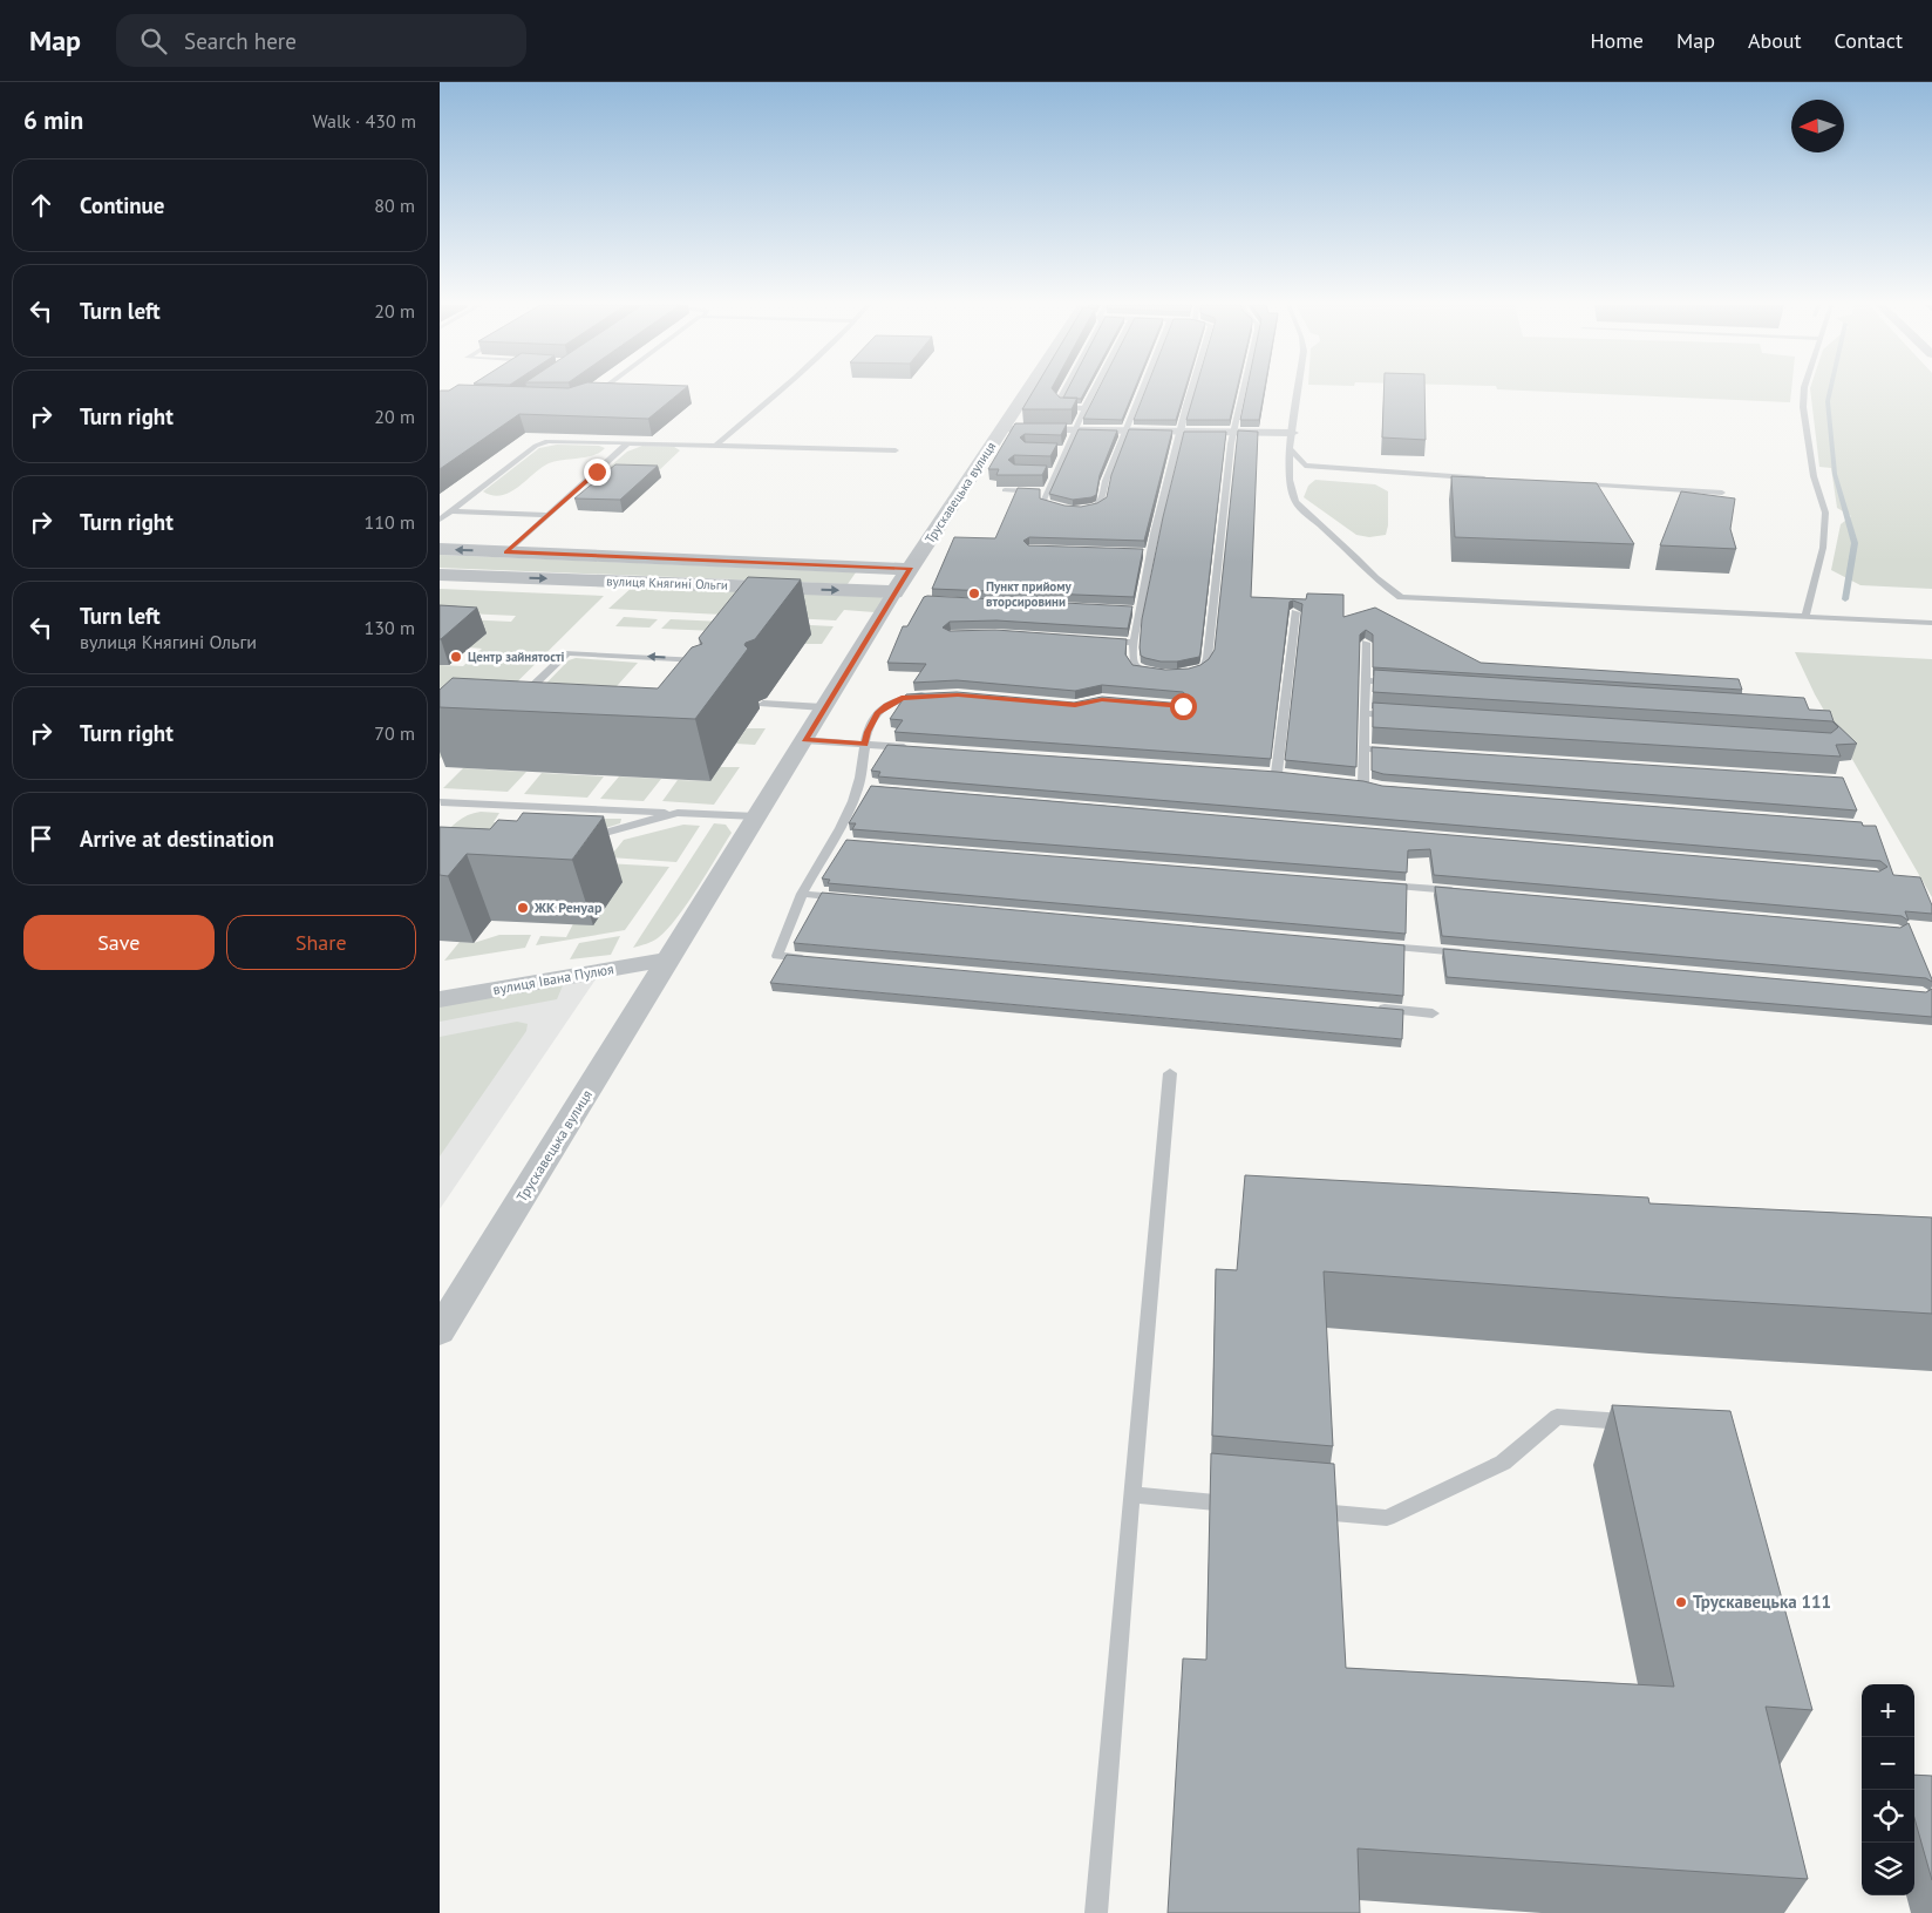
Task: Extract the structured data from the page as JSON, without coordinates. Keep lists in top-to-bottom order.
{
  "streets": {
    "street": ["Трускавецька вулиця", "вулиця Княгині Ольги", "вулиця Івана Пулюя"]
  },
  "crossings": [
    ["Трускавецька вулиця", "вулиця Княгині Ольги"],
    ["Трускавецька вулиця", "вулиця Івана Пулюя"]
  ],
  "places": [
    "Пункт прийому вторсировини",
    "Центр зайнятості",
    "ЖК Ренуар",
    "Трускавецька 111"
  ],
  "north": "left",
  "page": {
    "header": "Map",
    "search": "Search here",
    "nav": [
      "Home",
      "Map",
      "About",
      "Contact"
    ],
    "heading": ["6 min", "Walk · 430 m"],
    "list": [
      ["Continue", "80 m"],
      ["Turn left", "20 m"],
      ["Turn right", "20 m"],
      ["Turn right", "110 m"],
      ["Turn left", "вулиця Княгині Ольги", "130 m"],
      ["Turn right", "70 m"],
      "Arrive at destination"
    ],
    "buttons": ["Save", "Share"],
    "map_buttons": ["+", "−"]
  }
}
